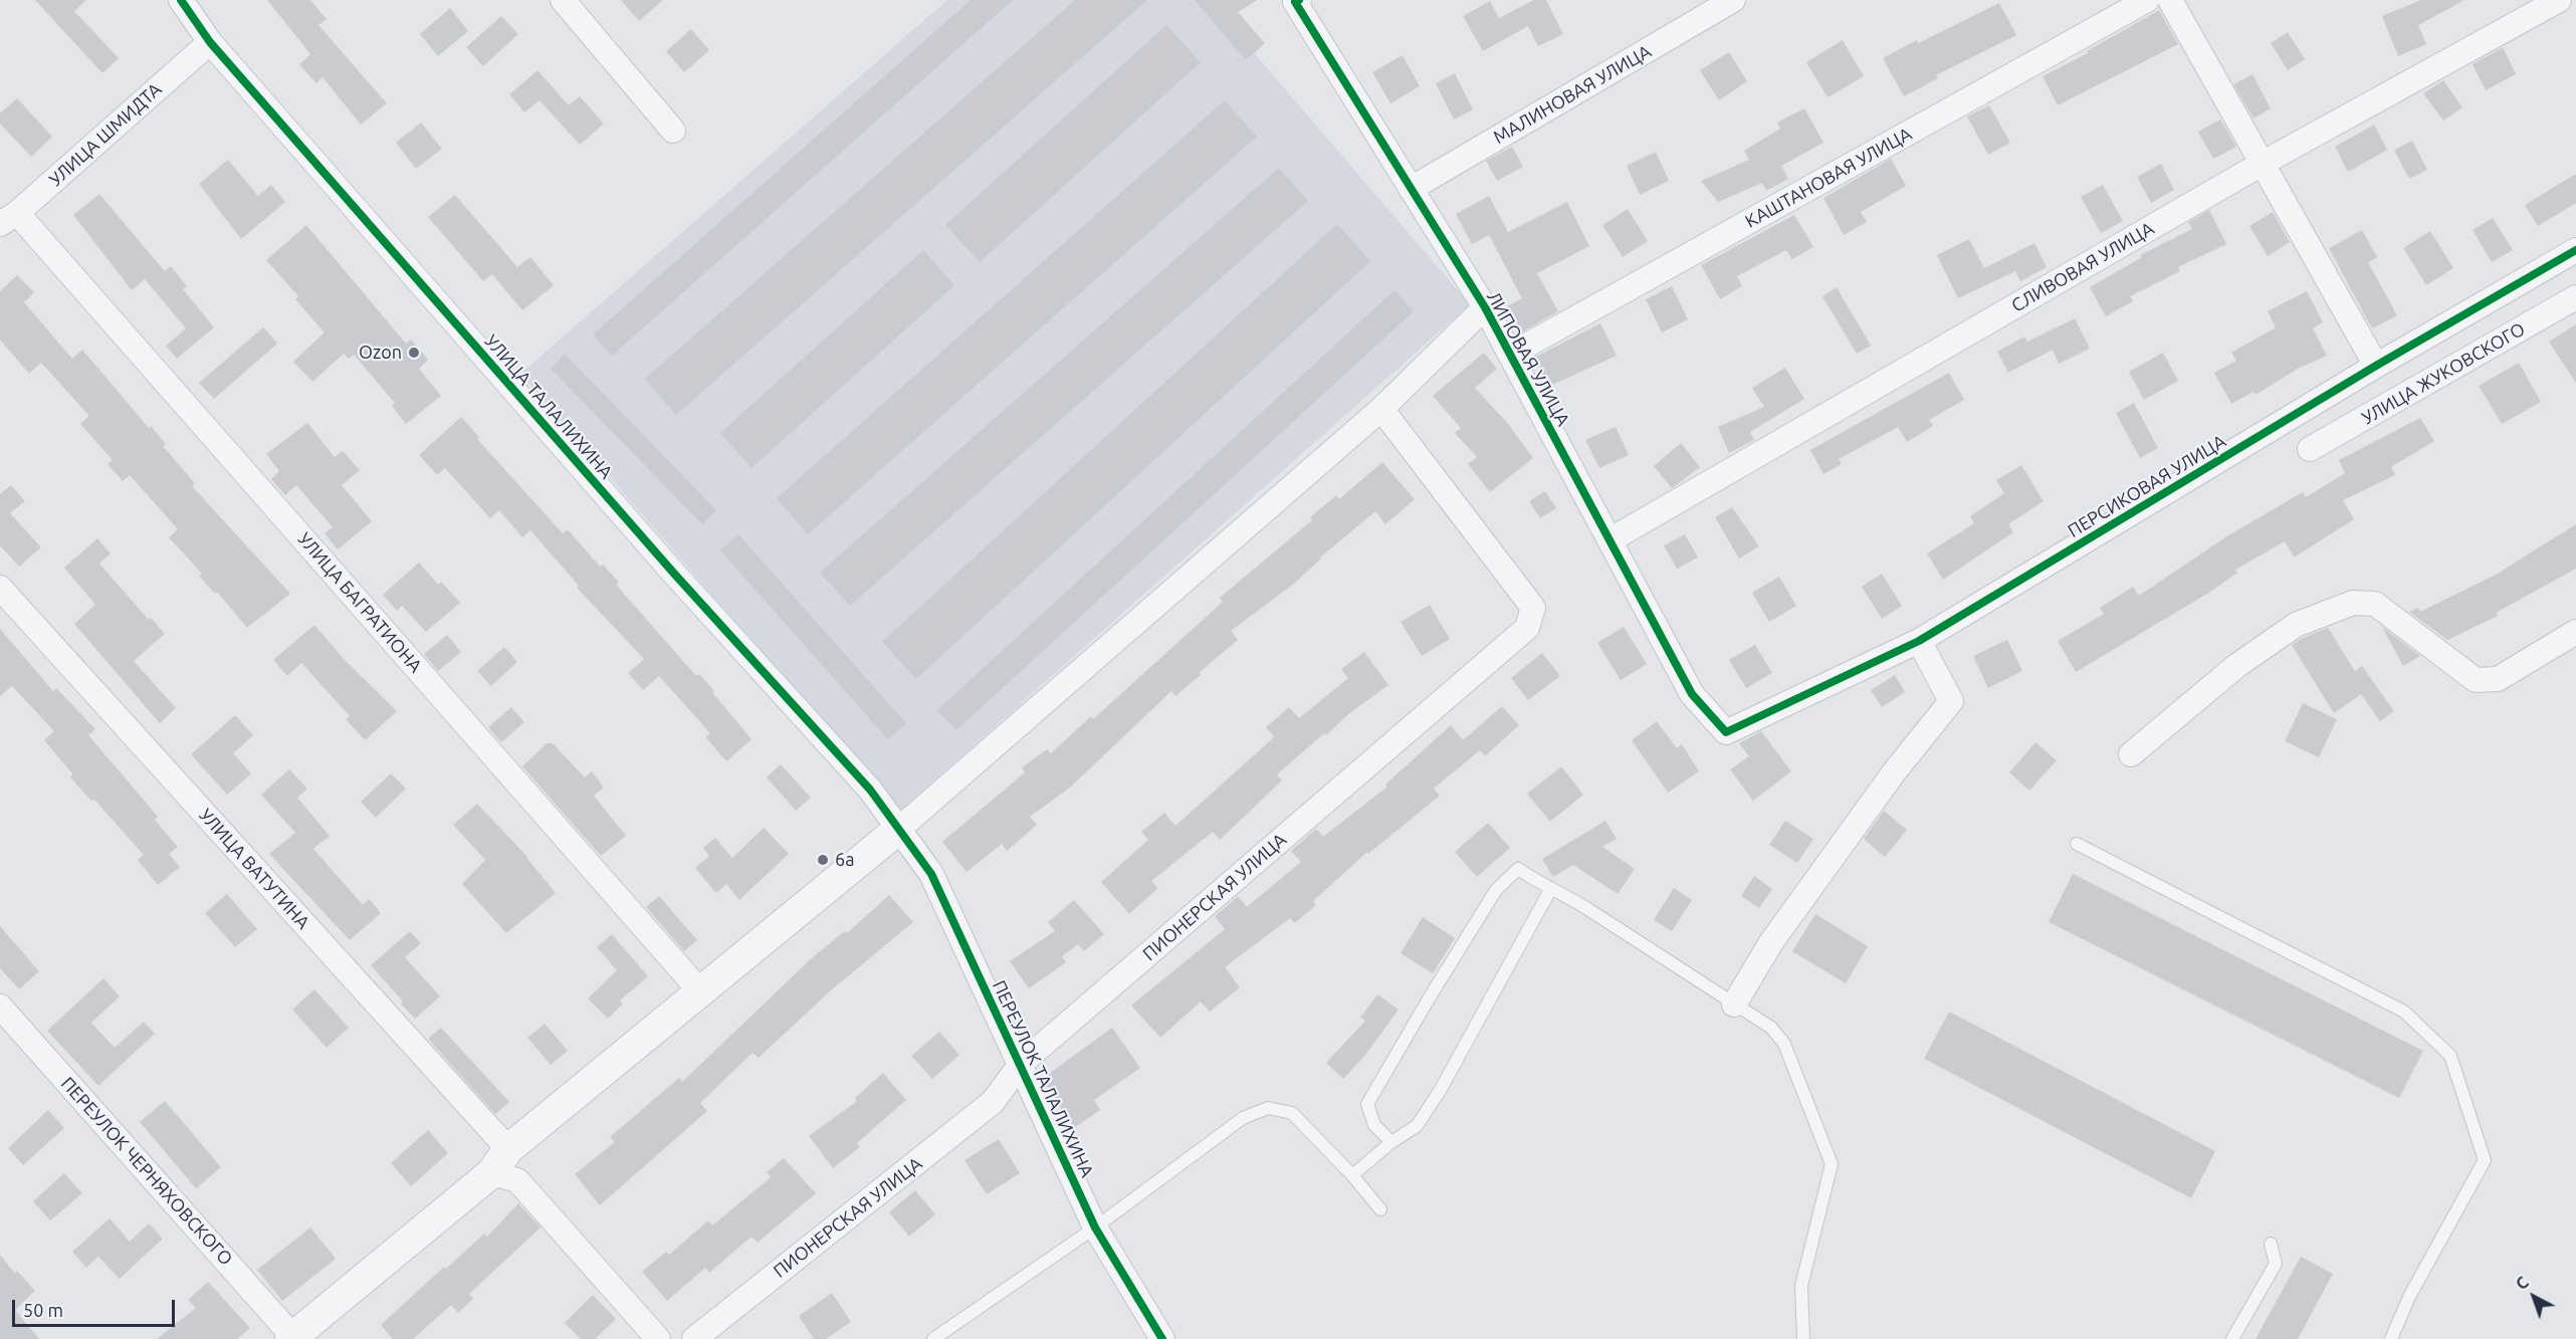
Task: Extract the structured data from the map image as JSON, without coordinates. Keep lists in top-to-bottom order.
{
  "streets": {
    "street": [
      "МАЛИНОВАЯ УЛИЦА",
      "УЛИЦА ШМИДТА",
      "КАШТАНОВАЯ УЛИЦА",
      "СЛИВОВАЯ УЛИЦА",
      "ЛИПОВАЯ УЛИЦА",
      "УЛИЦА ЖУКОВСКОГО",
      "УЛИЦА ТАЛАЛИХИНА",
      "ПЕРСИКОВАЯ УЛИЦА",
      "УЛИЦА БАГРАТИОНА",
      "УЛИЦА ВАТУТИНА",
      "ПИОНЕРСКАЯ УЛИЦА",
      "ПЕРЕУЛОК ТАЛАЛИХИНА",
      "ПЕРЕУЛОК ЧЕРНЯХОВСКОГО"
    ]
  },
  "crossings": [
    ["МАЛИНОВАЯ УЛИЦА", "ЛИПОВАЯ УЛИЦА"],
    ["УЛИЦА ШМИДТА", "УЛИЦА ТАЛАЛИХИНА"],
    ["УЛИЦА ШМИДТА", "УЛИЦА БАГРАТИОНА"],
    ["КАШТАНОВАЯ УЛИЦА", "ЛИПОВАЯ УЛИЦА"],
    ["СЛИВОВАЯ УЛИЦА", "ЛИПОВАЯ УЛИЦА"],
    ["ЛИПОВАЯ УЛИЦА", "ПЕРСИКОВАЯ УЛИЦА"],
    ["УЛИЦА ТАЛАЛИХИНА", "ПЕРЕУЛОК ТАЛАЛИХИНА"],
    ["ПИОНЕРСКАЯ УЛИЦА", "ПЕРЕУЛОК ТАЛАЛИХИНА"]
  ],
  "places": ["Ozon", "6а"],
  "scale_bar": "50 m",
  "north": "top left"
}
